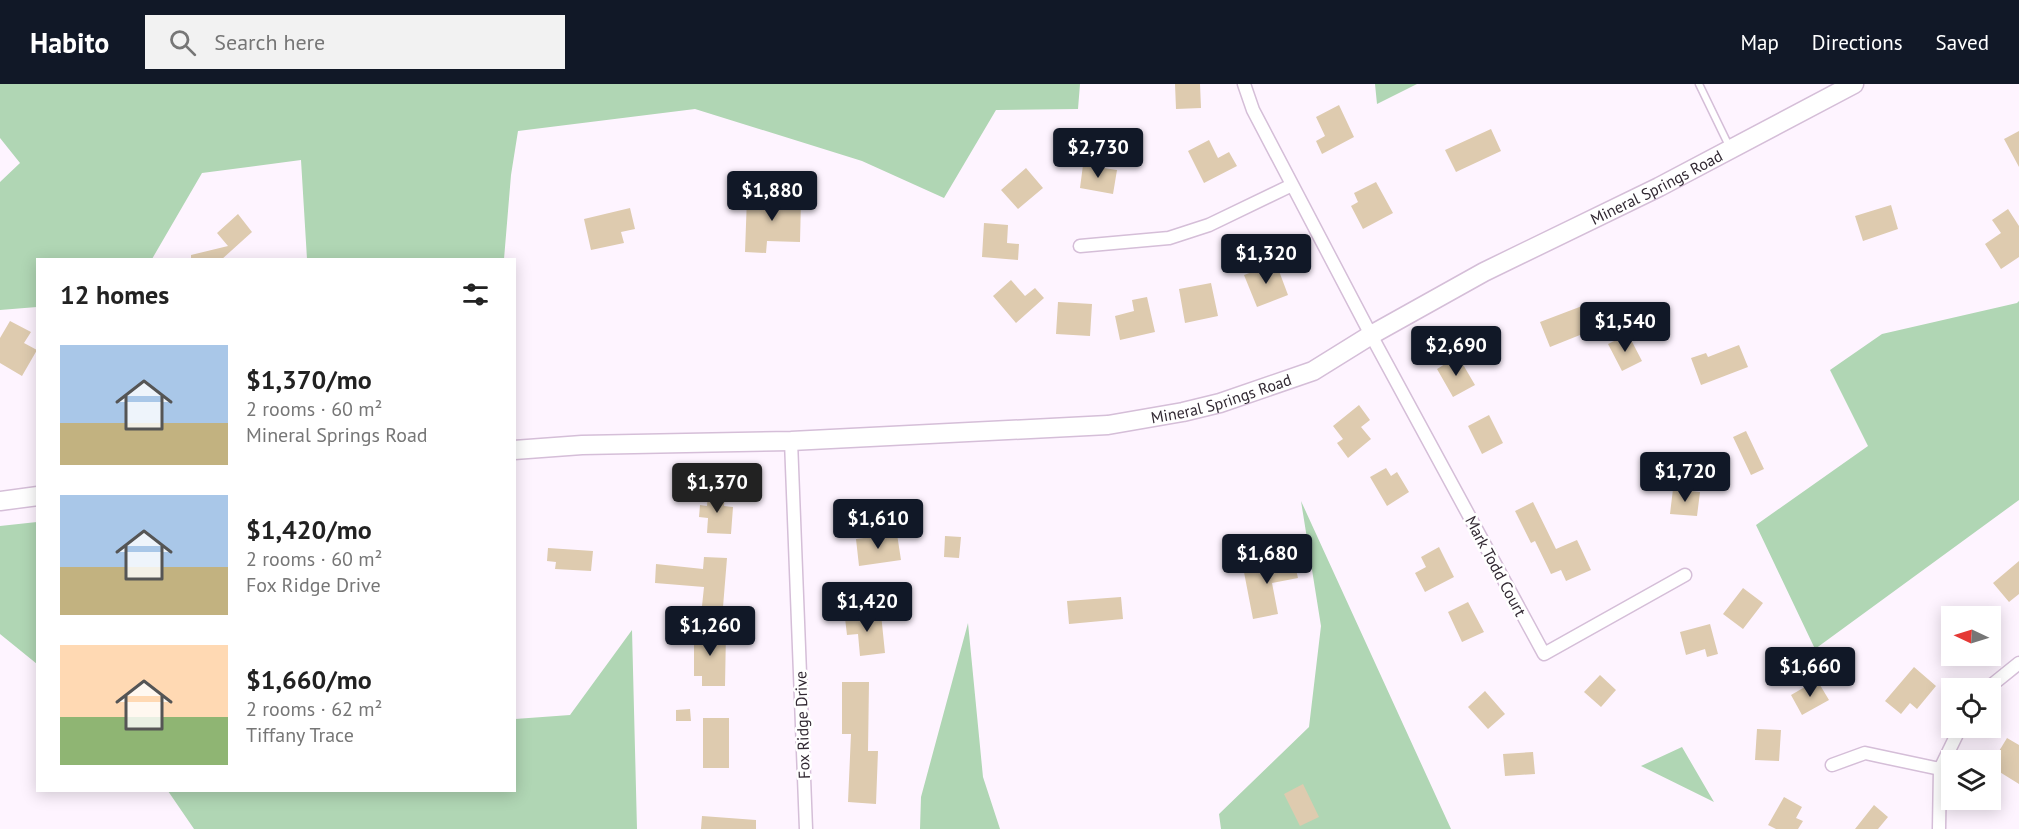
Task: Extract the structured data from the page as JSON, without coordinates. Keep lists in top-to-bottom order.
{
  "streets": {
    "street": ["Mineral Springs Road", "Mark Todd Court", "Fox Ridge Drive"]
  },
  "crossings": [
    ["Mineral Springs Road", "Mark Todd Court"],
    ["Mineral Springs Road", "Fox Ridge Drive"]
  ],
  "north": "left",
  "page": {
    "header": "Habito",
    "search": "Search here",
    "nav": ["Map", "Directions", "Saved"],
    "price": [
      "$2,730",
      "$1,880",
      "$1,320",
      "$1,540",
      "$2,690",
      "$1,720",
      "$1,370",
      "$1,610",
      "$1,680",
      "$1,420",
      "$1,260",
      "$1,660"
    ],
    "heading": "12 homes",
    "list": [
      {
        "name": "$1,370/mo",
        "note": "2 rooms · 60 m² · Mineral Springs Road"
      },
      {
        "name": "$1,420/mo",
        "note": "2 rooms · 60 m² · Fox Ridge Drive"
      },
      {
        "name": "$1,660/mo",
        "note": "2 rooms · 62 m² · Tiffany Trace"
      }
    ]
  }
}
